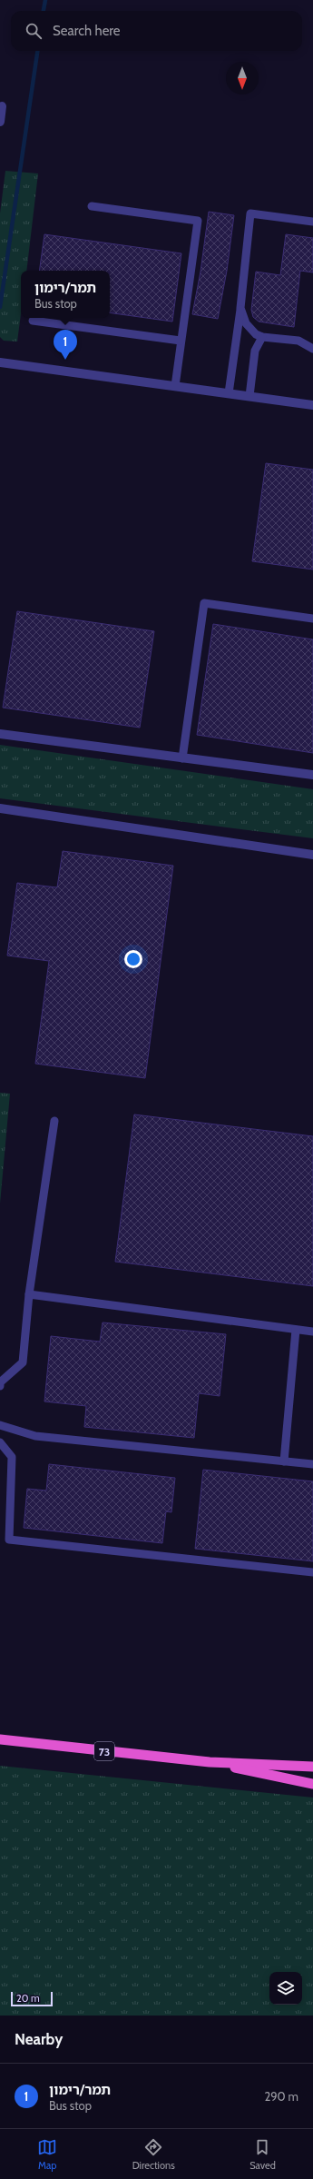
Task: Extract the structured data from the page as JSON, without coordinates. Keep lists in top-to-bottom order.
{
  "streets": {
    "highway": ["73"]
  },
  "scale_bar": "20 m",
  "north": "bottom",
  "page": {
    "search": "Search here",
    "popup": ["תמר/רימון", "Bus stop"],
    "pins": "1",
    "scale": "20 m",
    "heading": "Nearby",
    "list": [
      {
        "mark": "1",
        "name": "תמר/רימון",
        "note": "Bus stop",
        "value": "290 m"
      }
    ],
    "nav": ["Map", "Directions", "Saved"]
  }
}
